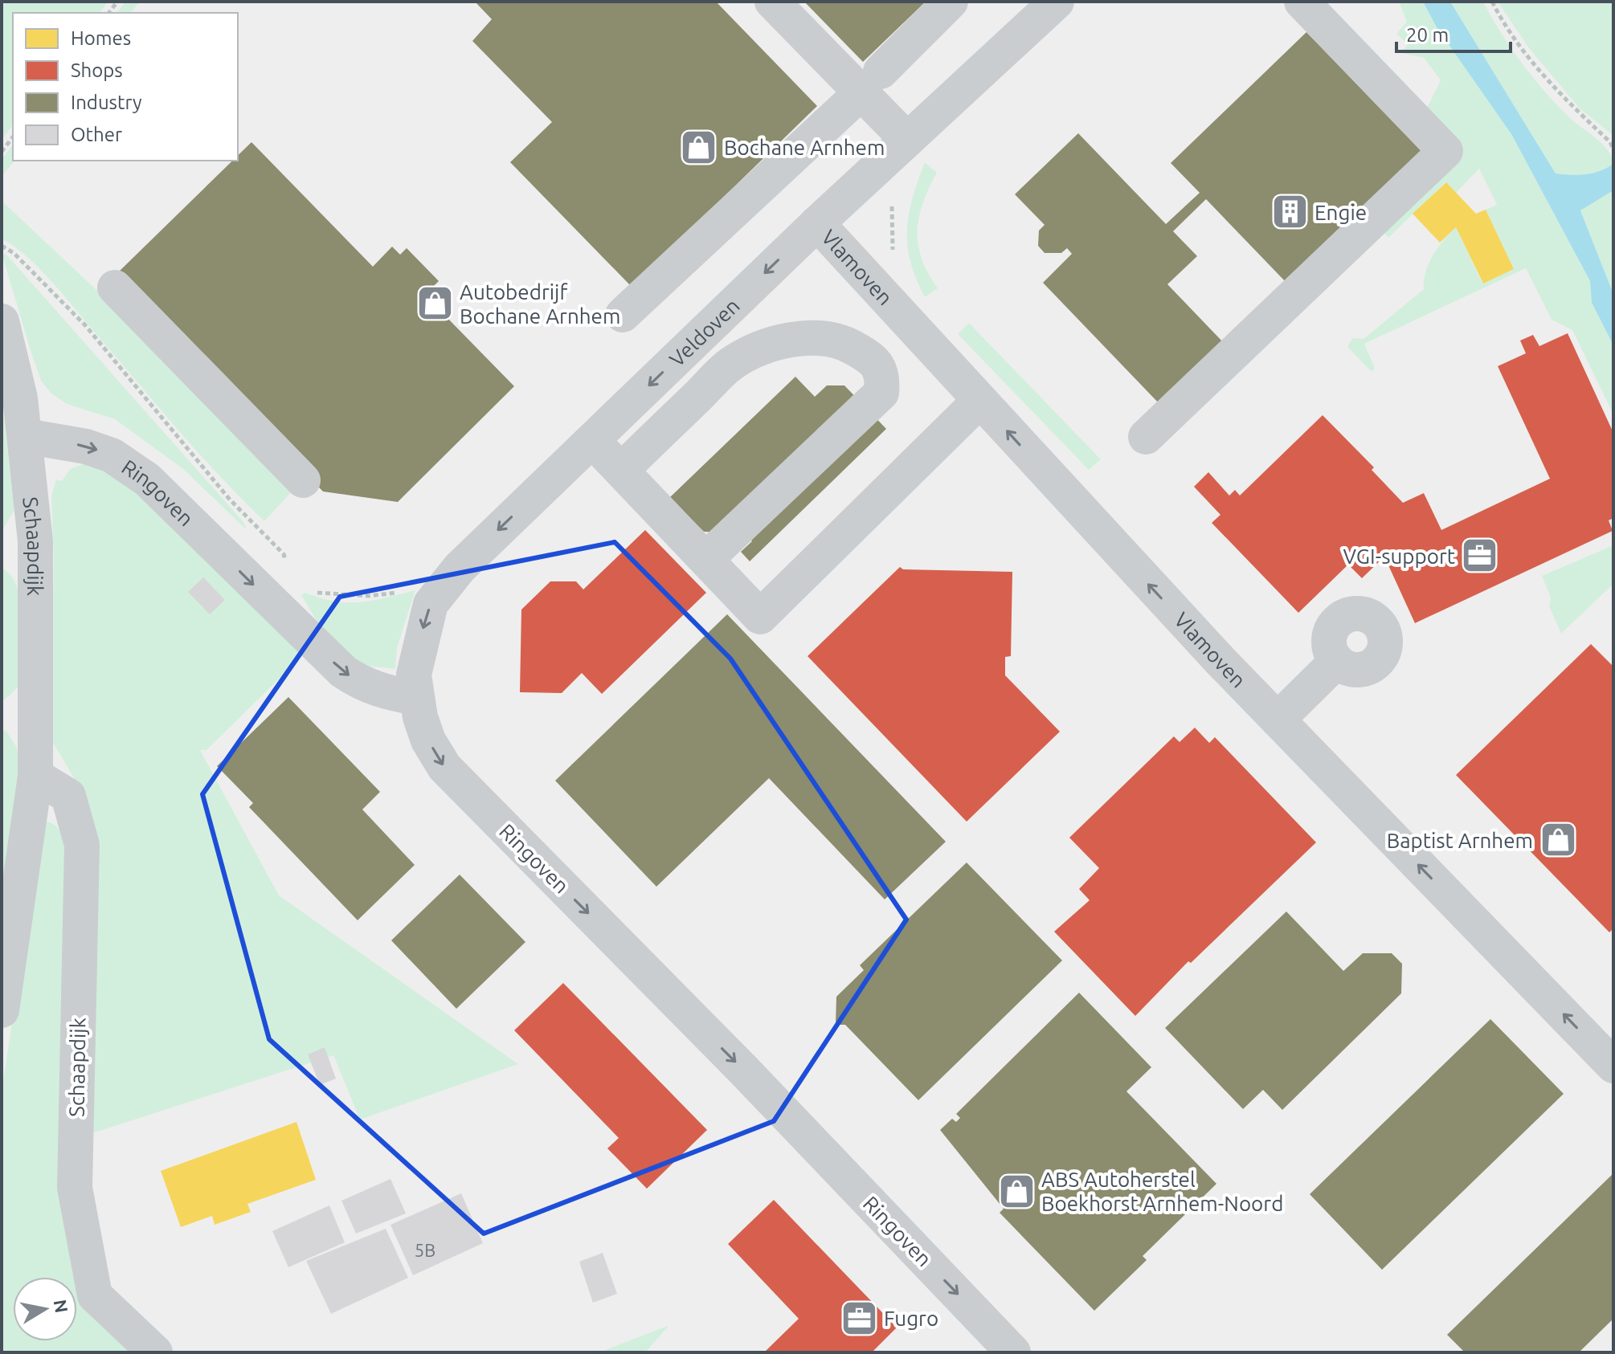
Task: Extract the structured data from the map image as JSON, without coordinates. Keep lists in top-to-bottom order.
{
  "streets": {
    "street": [
      "Vlamoven",
      "Veldoven",
      "Ringoven",
      "Schaapdijk"
    ]
  },
  "crossings": [
    ["Vlamoven", "Veldoven"],
    ["Veldoven", "Ringoven"],
    ["Ringoven", "Schaapdijk"]
  ],
  "one_way": ["Vlamoven", "Ringoven"],
  "places": {
    "shop": [
      "Bochane Arnhem",
      "Autobedrijf Bochane Arnhem",
      "Baptist Arnhem",
      "ABS Autoherstel Boekhorst Arnhem-Noord"
    ],
    "building": ["Engie"],
    "office": ["VGI-support", "Fugro"]
  },
  "house_numbers": ["5B"],
  "legend": [
    "Homes",
    "Shops",
    "Industry",
    "Other"
  ],
  "scale_bar": "20 m",
  "north": "right"
}
